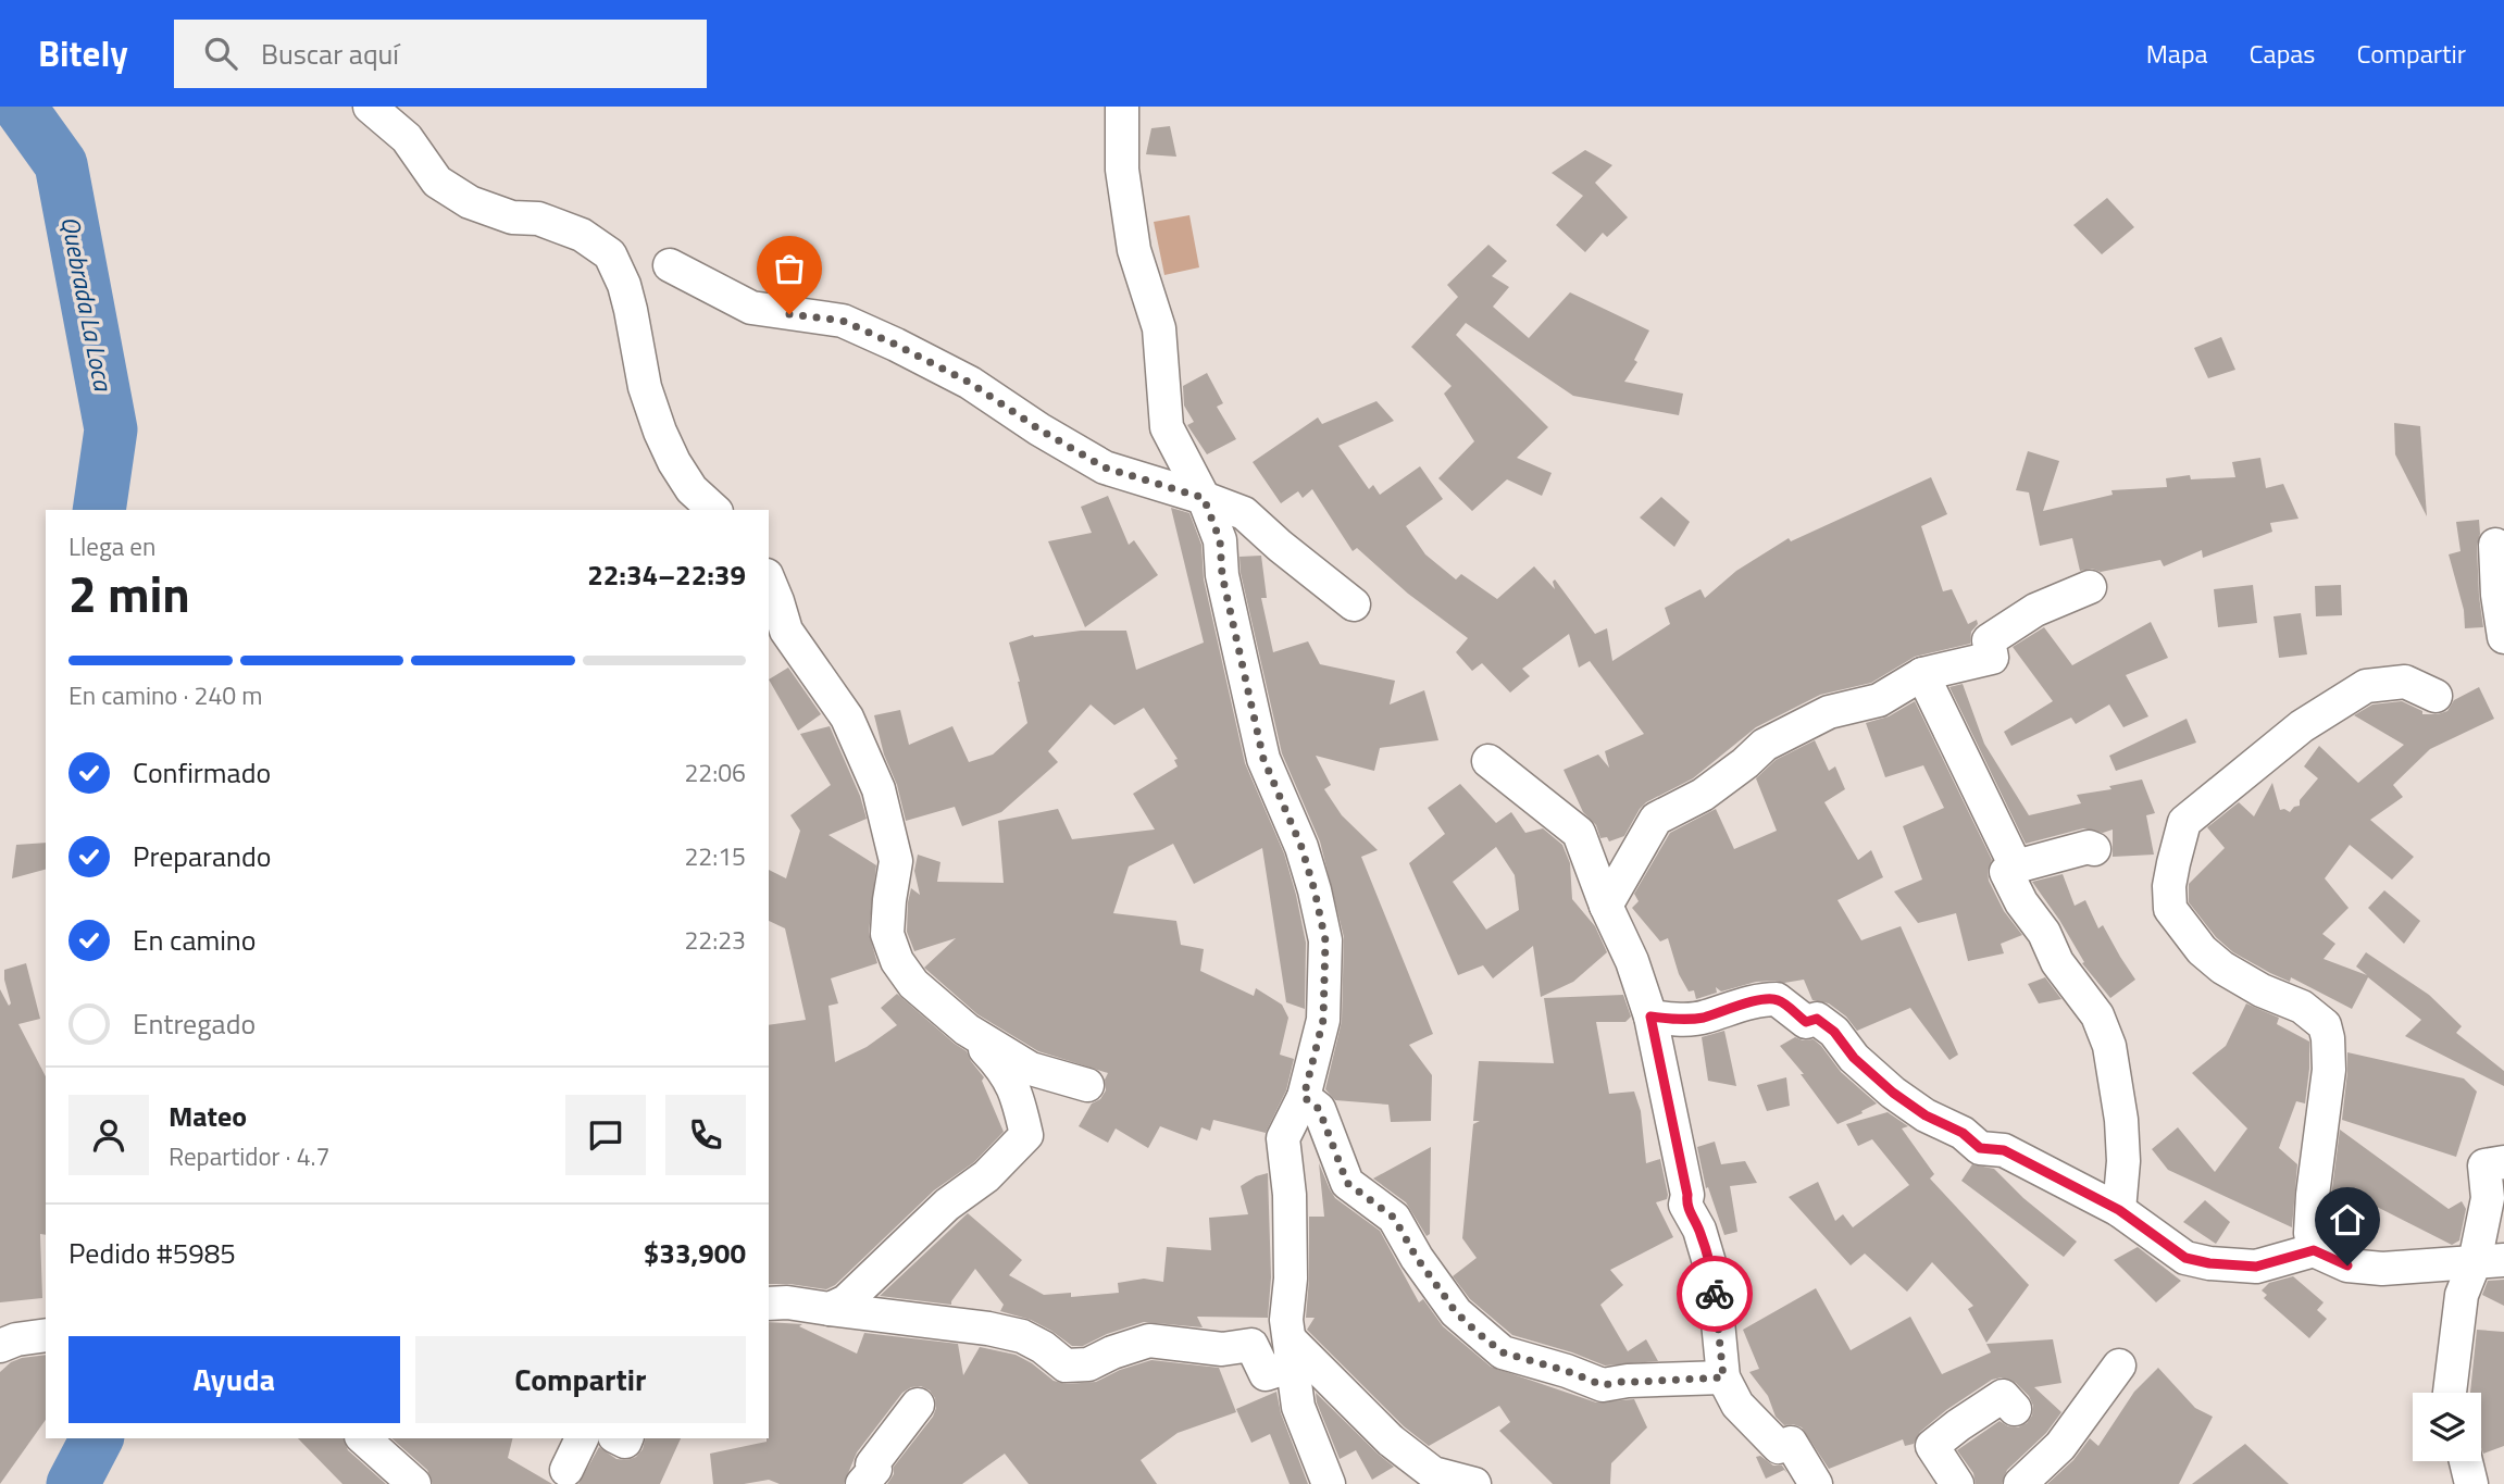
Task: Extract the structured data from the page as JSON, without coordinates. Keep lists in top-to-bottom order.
{
  "water": ["Quebrada La Loca"],
  "page": {
    "header": "Bitely",
    "search": "Buscar aquí",
    "nav": ["Mapa", "Capas", "Compartir"],
    "heading": ["2 min", "Llega en", "22:34–22:39"],
    "panel": [
      "Mateo",
      "Repartidor · 4.7",
      "Pedido #5985",
      "$33,900"
    ],
    "bar": "En camino · 240 m",
    "list": [
      ["Confirmado", "22:06"],
      ["Preparando", "22:15"],
      ["En camino", "22:23"],
      "Entregado"
    ],
    "buttons": ["Ayuda", "Compartir"]
  }
}
